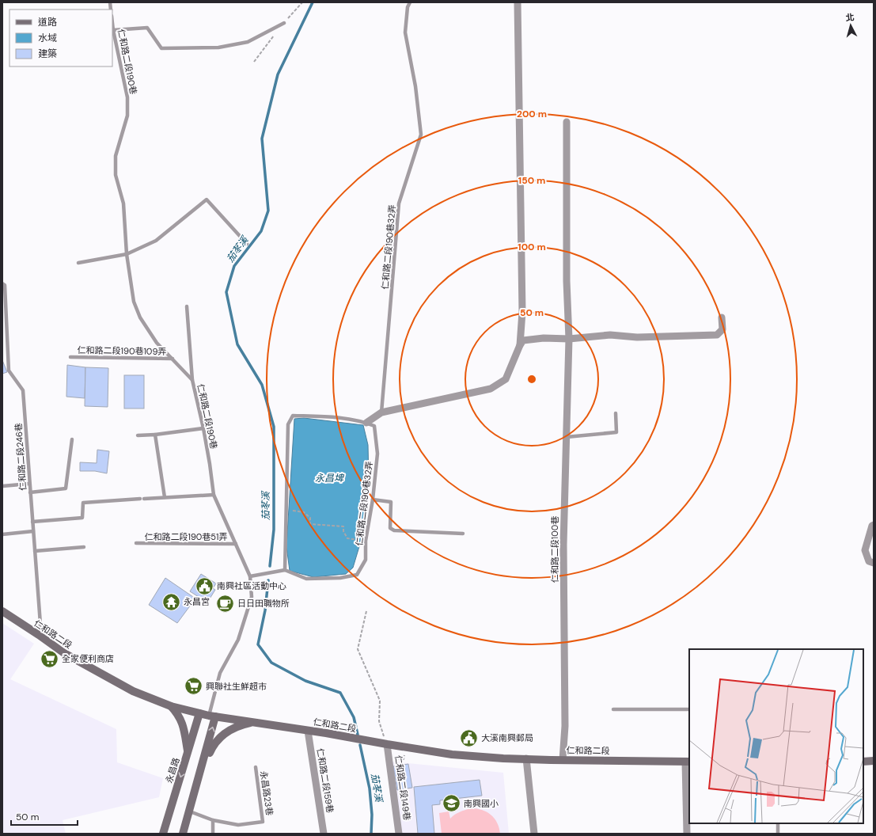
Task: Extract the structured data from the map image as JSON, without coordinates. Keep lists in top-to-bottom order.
{
  "streets": {
    "main road": ["仁和路二段", "永昌路"],
    "street": ["仁和路二段100巷", "仁和路二段159巷", "仁和路二段149巷"],
    "lane": [
      "仁和路二段190巷",
      "仁和路二段190巷32弄",
      "仁和路二段190巷109弄",
      "仁和路二段246巷",
      "仁和路二段190巷51弄",
      "永昌路23巷"
    ]
  },
  "crossings": [
    ["仁和路二段190巷", "仁和路二段190巷109弄"],
    ["仁和路二段190巷", "仁和路二段190巷51弄"],
    ["仁和路二段190巷", "仁和路二段"],
    ["仁和路二段246巷", "仁和路二段"],
    ["仁和路二段100巷", "仁和路二段"],
    ["仁和路二段", "永昌路"],
    ["仁和路二段", "仁和路二段159巷"],
    ["仁和路二段", "仁和路二段149巷"]
  ],
  "water": ["茄苳溪", "永昌埤"],
  "places": {
    "public building": ["南興社區活動中心", "大溪南興郵局"],
    "temple": ["永昌宮"],
    "cafe": ["日日田職物所"],
    "supermarket": ["全家便利商店", "興聯社生鮮超市"],
    "school or university": ["南興國小"]
  },
  "legend": ["道路", "水域", "建築"],
  "scale_bar": "50 m",
  "north": "top",
  "rings": [
    "200 m",
    "150 m",
    "100 m",
    "50 m"
  ]
}
